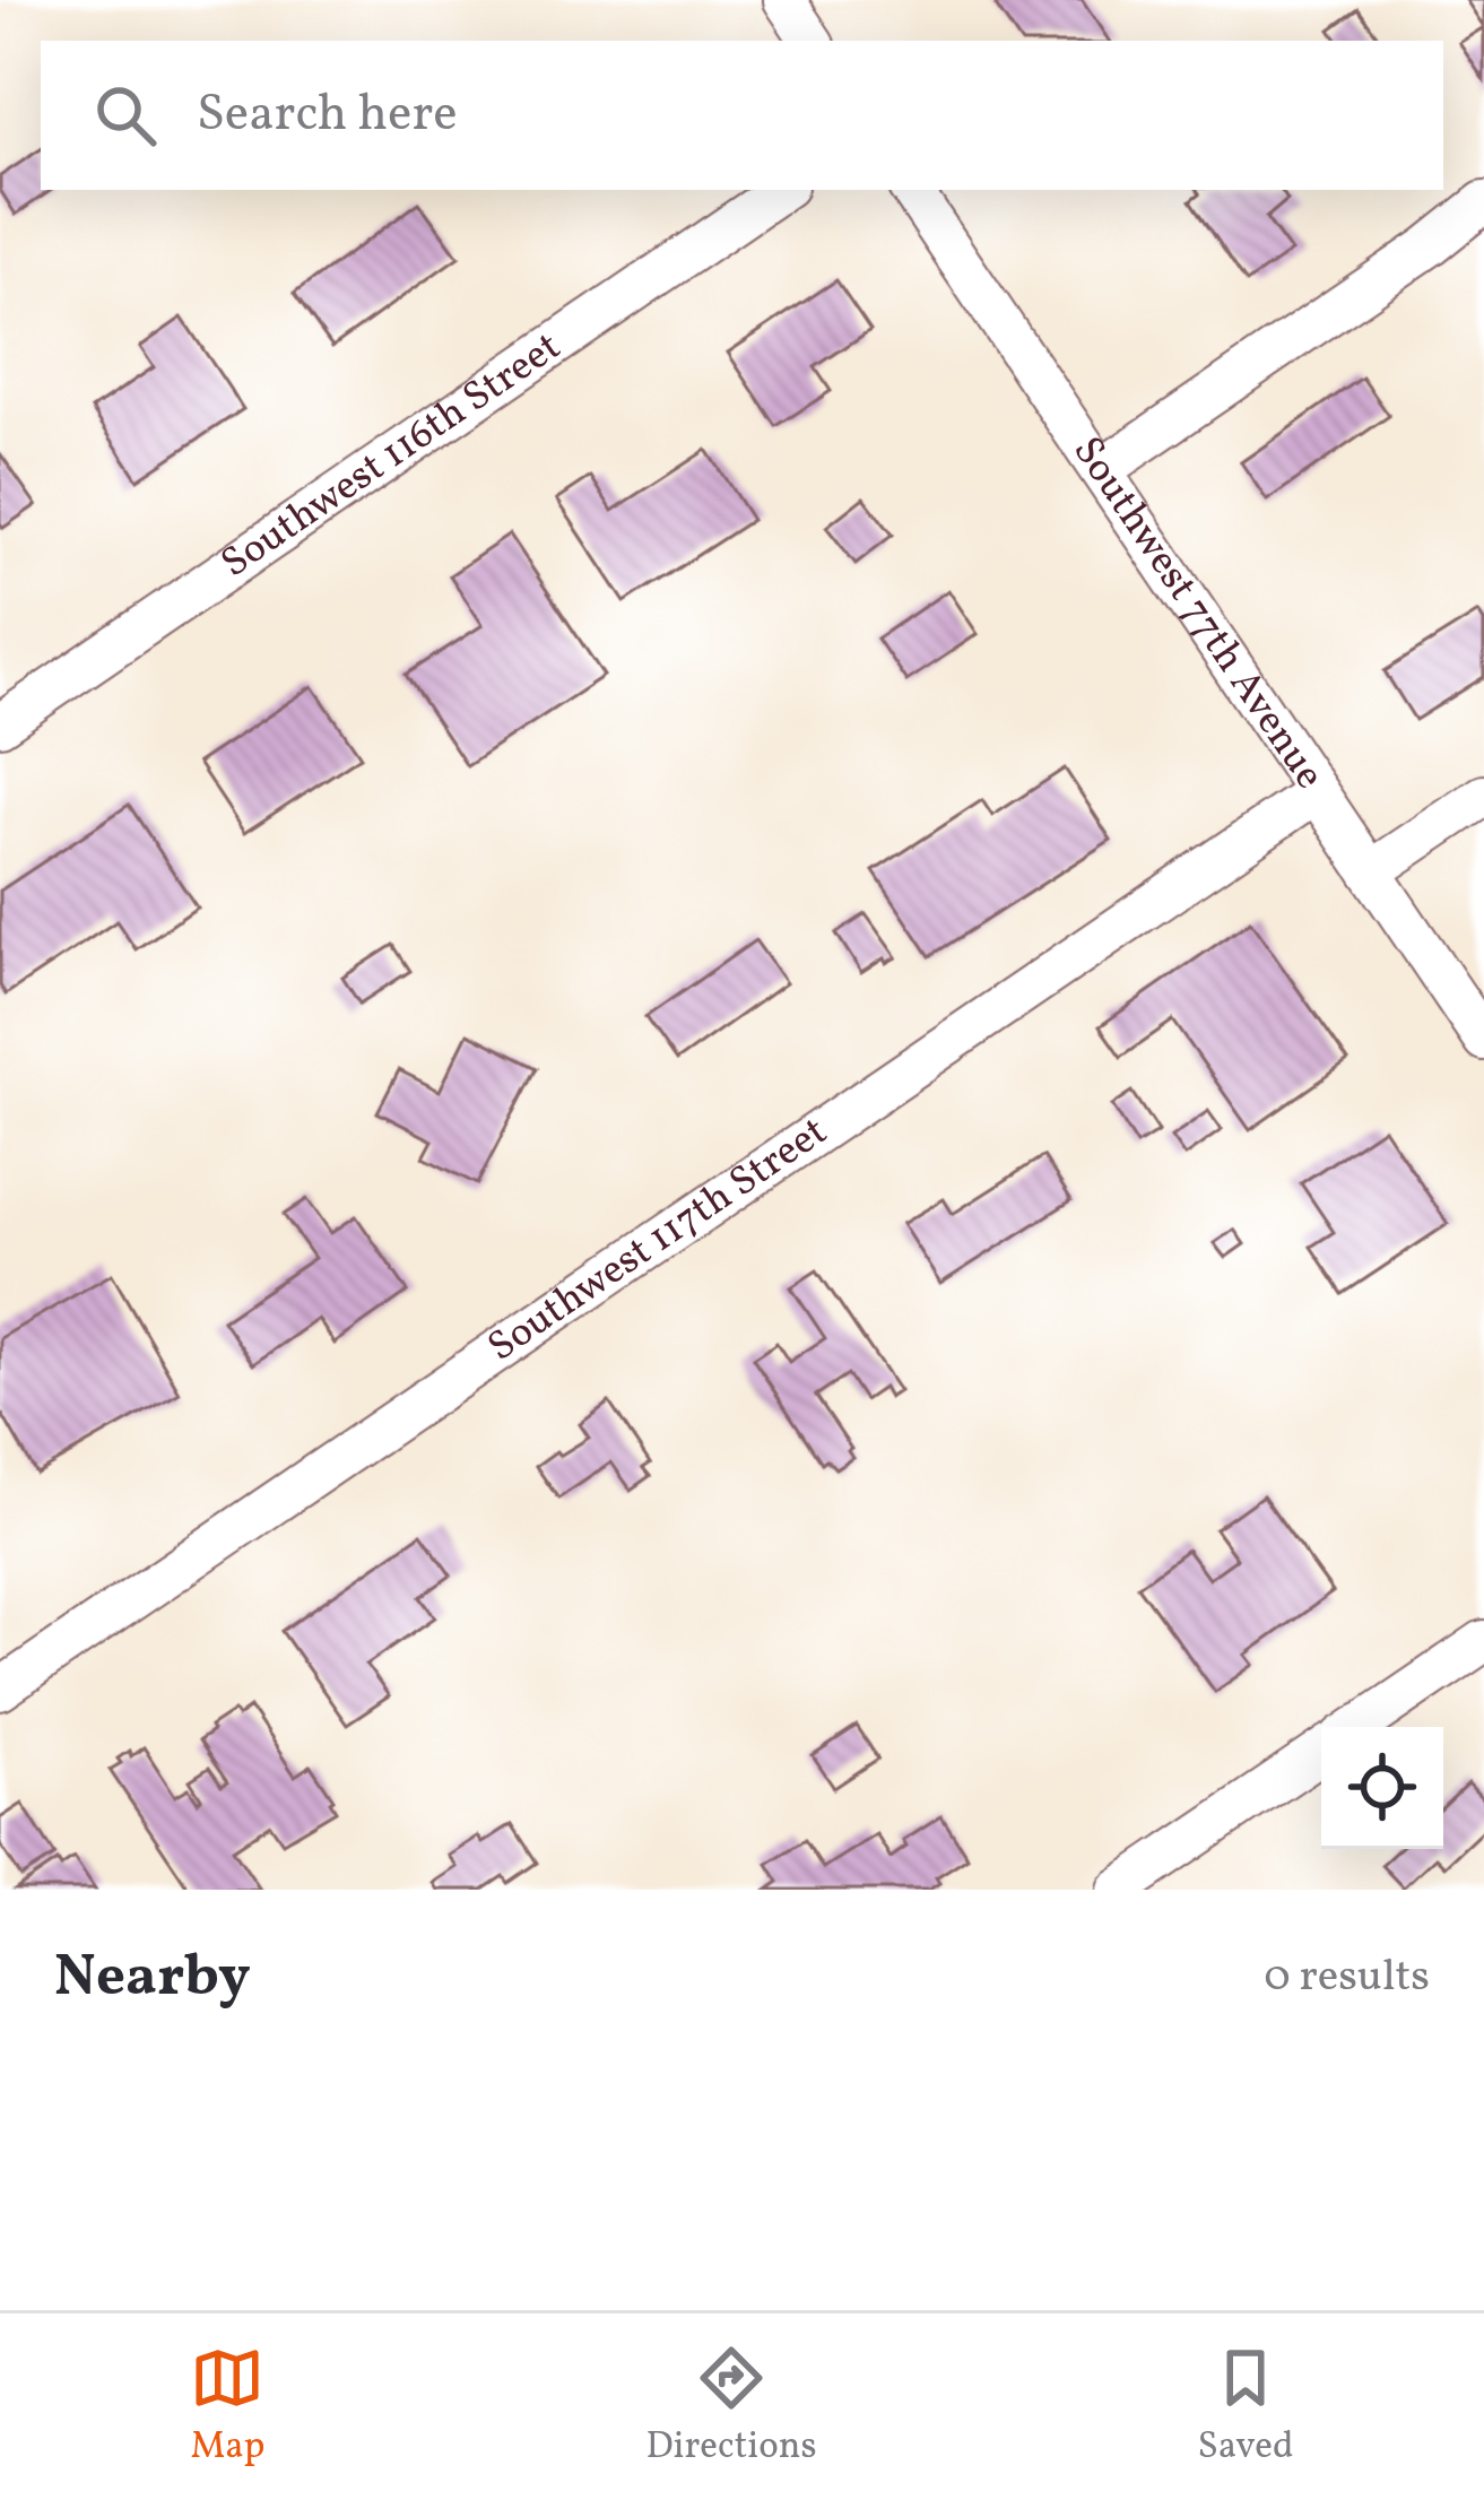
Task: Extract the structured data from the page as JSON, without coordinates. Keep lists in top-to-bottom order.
{
  "streets": {
    "street": ["Southwest 116th Street", "Southwest 77th Avenue", "Southwest 117th Street"]
  },
  "crossings": [
    ["Southwest 77th Avenue", "Southwest 117th Street"]
  ],
  "page": {
    "search": "Search here",
    "heading": ["Nearby", "0 results"],
    "nav": ["Map", "Directions", "Saved"]
  }
}
